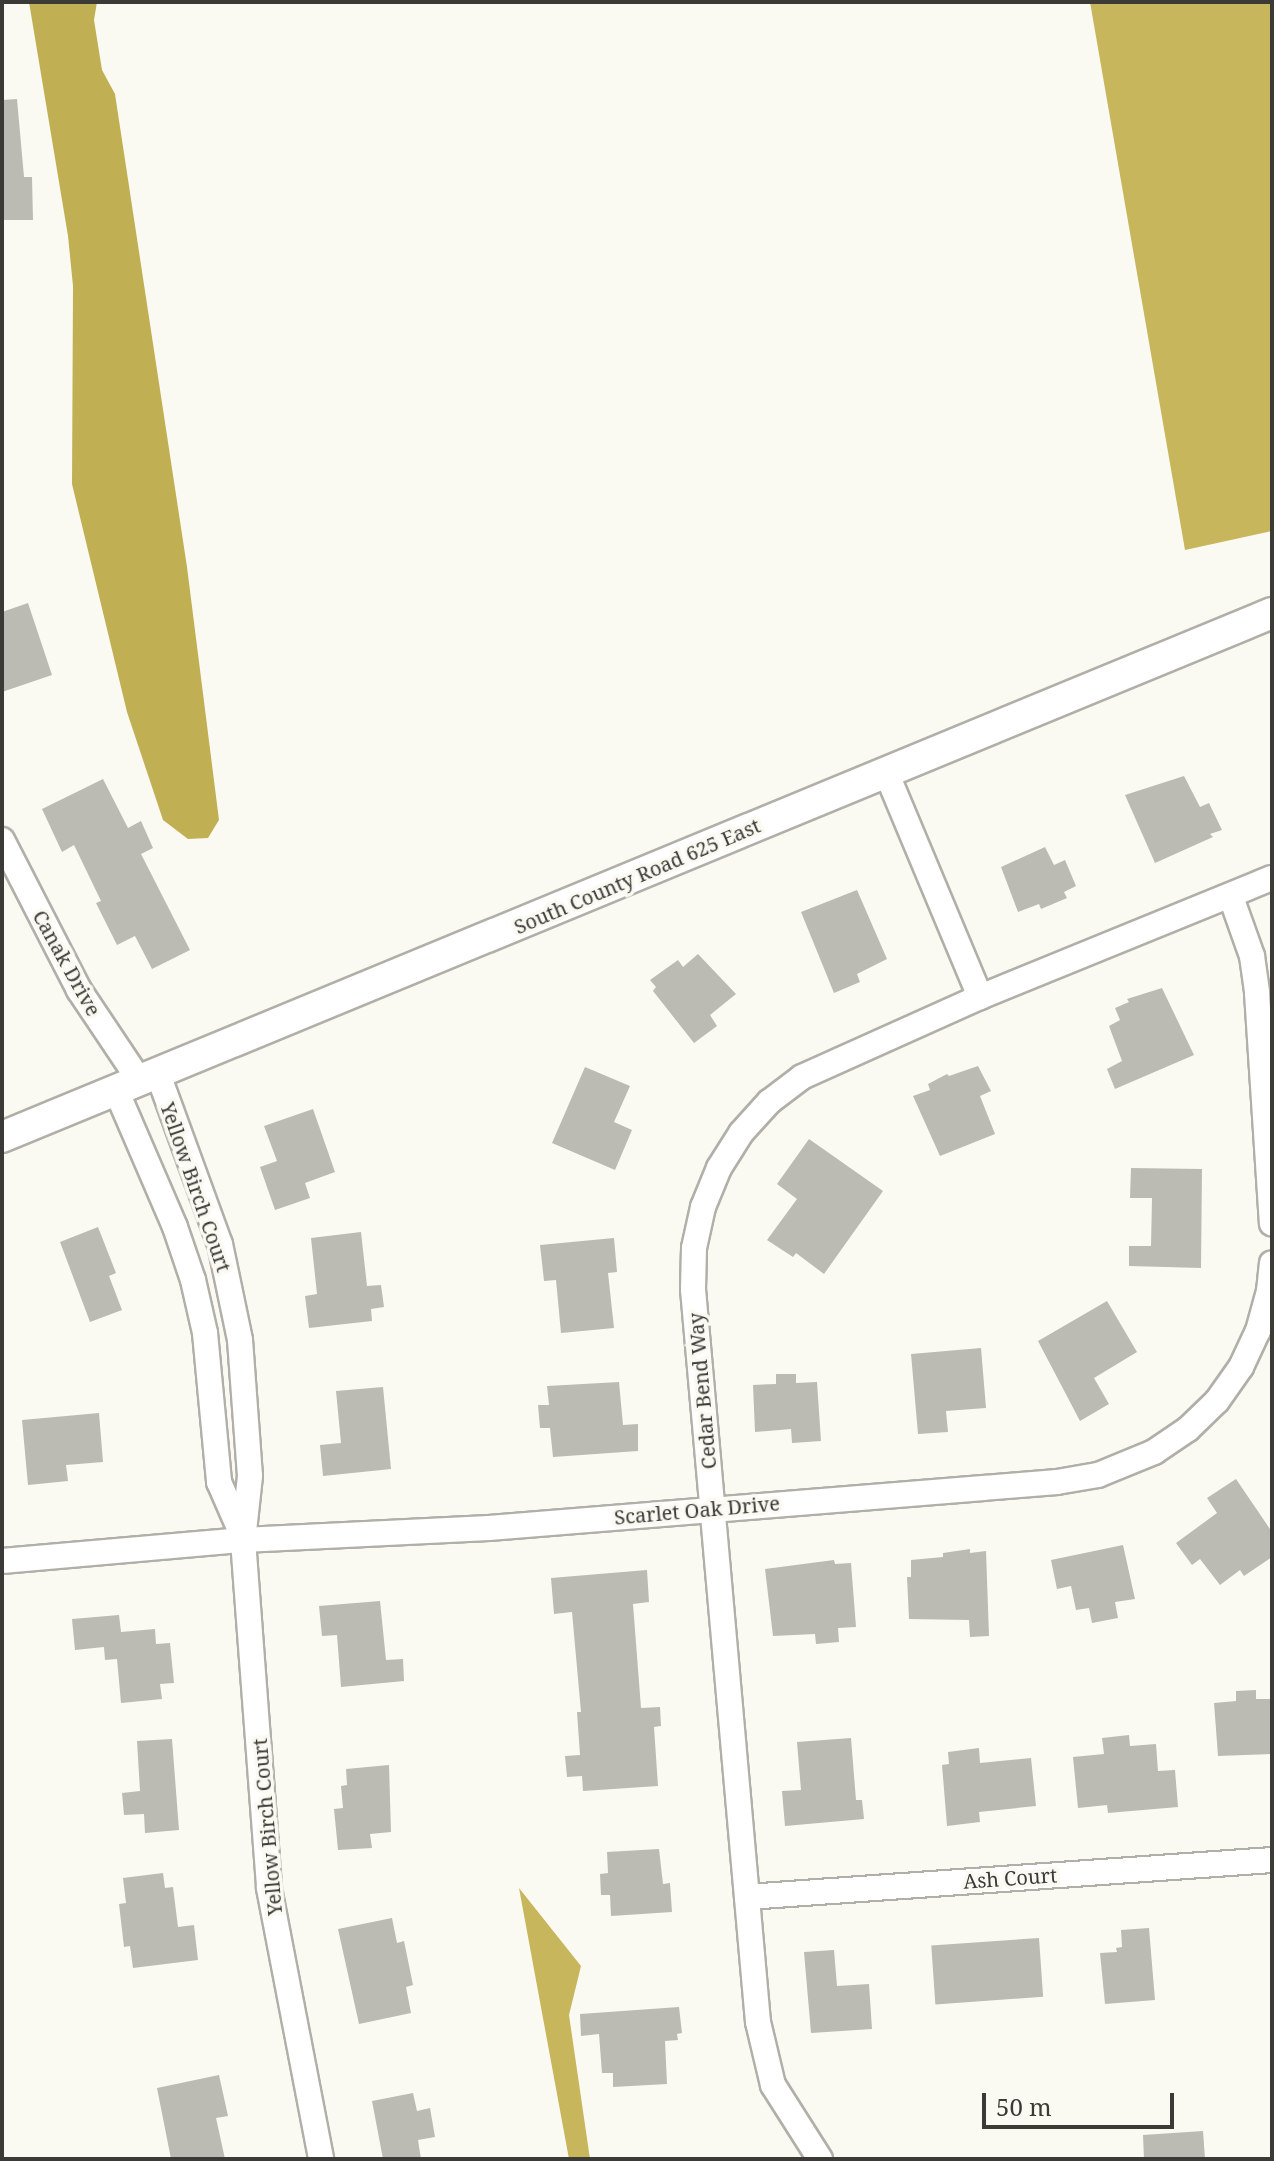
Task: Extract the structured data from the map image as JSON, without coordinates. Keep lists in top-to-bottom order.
{
  "streets": {
    "street": [
      "South County Road 625 East",
      "Canak Drive",
      "Yellow Birch Court",
      "Cedar Bend Way",
      "Scarlet Oak Drive",
      "Ash Court"
    ]
  },
  "crossings": [
    ["South County Road 625 East", "Canak Drive"],
    ["South County Road 625 East", "Yellow Birch Court"],
    ["Canak Drive", "Yellow Birch Court"],
    ["Yellow Birch Court", "Scarlet Oak Drive"],
    ["Cedar Bend Way", "Scarlet Oak Drive"],
    ["Cedar Bend Way", "Ash Court"]
  ],
  "scale_bar": "50 m"
}
